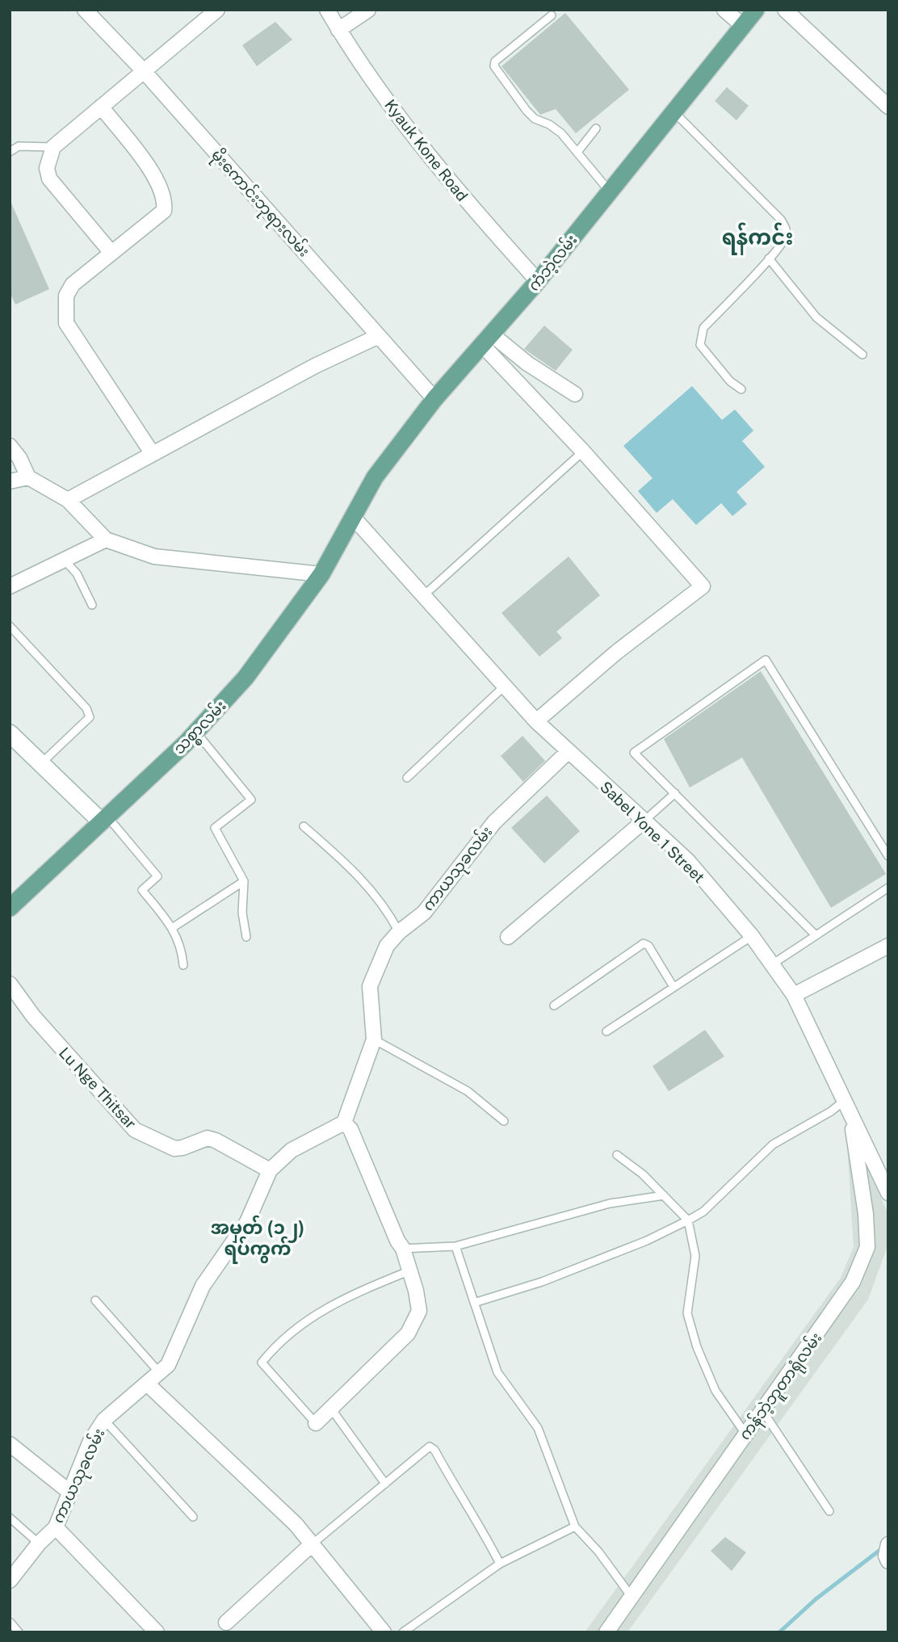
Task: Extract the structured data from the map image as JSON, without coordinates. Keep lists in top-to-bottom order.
{
  "streets": {
    "main road": ["ကံဘဲ့လမ်း", "သစ္စာလမ်း"],
    "street": [
      "Kyauk Kone Road",
      "မိုးကောင်းဘုရားလမ်း",
      "Sabel Yone 1 Street",
      "ကာယသုခလမ်း",
      "Lu Nge Thitsar",
      "ကန်ဘဲ့ဘူတာရုံလမ်း"
    ]
  },
  "crossings": [
    ["Kyauk Kone Road", "ကံဘဲ့လမ်း"],
    ["မိုးကောင်းဘုရားလမ်း", "ကံဘဲ့လမ်း"],
    ["ကံဘဲ့လမ်း", "သစ္စာလမ်း"],
    ["ကံဘဲ့လမ်း", "Sabel Yone 1 Street"],
    ["သစ္စာလမ်း", "Sabel Yone 1 Street"],
    ["Sabel Yone 1 Street", "ကာယသုခလမ်း"],
    ["Sabel Yone 1 Street", "ကန်ဘဲ့ဘူတာရုံလမ်း"],
    ["ကာယသုခလမ်း", "Lu Nge Thitsar"]
  ],
  "districts": ["ရန်ကင်း", "အမှတ် (၁၂) ရပ်ကွက်"]
}
